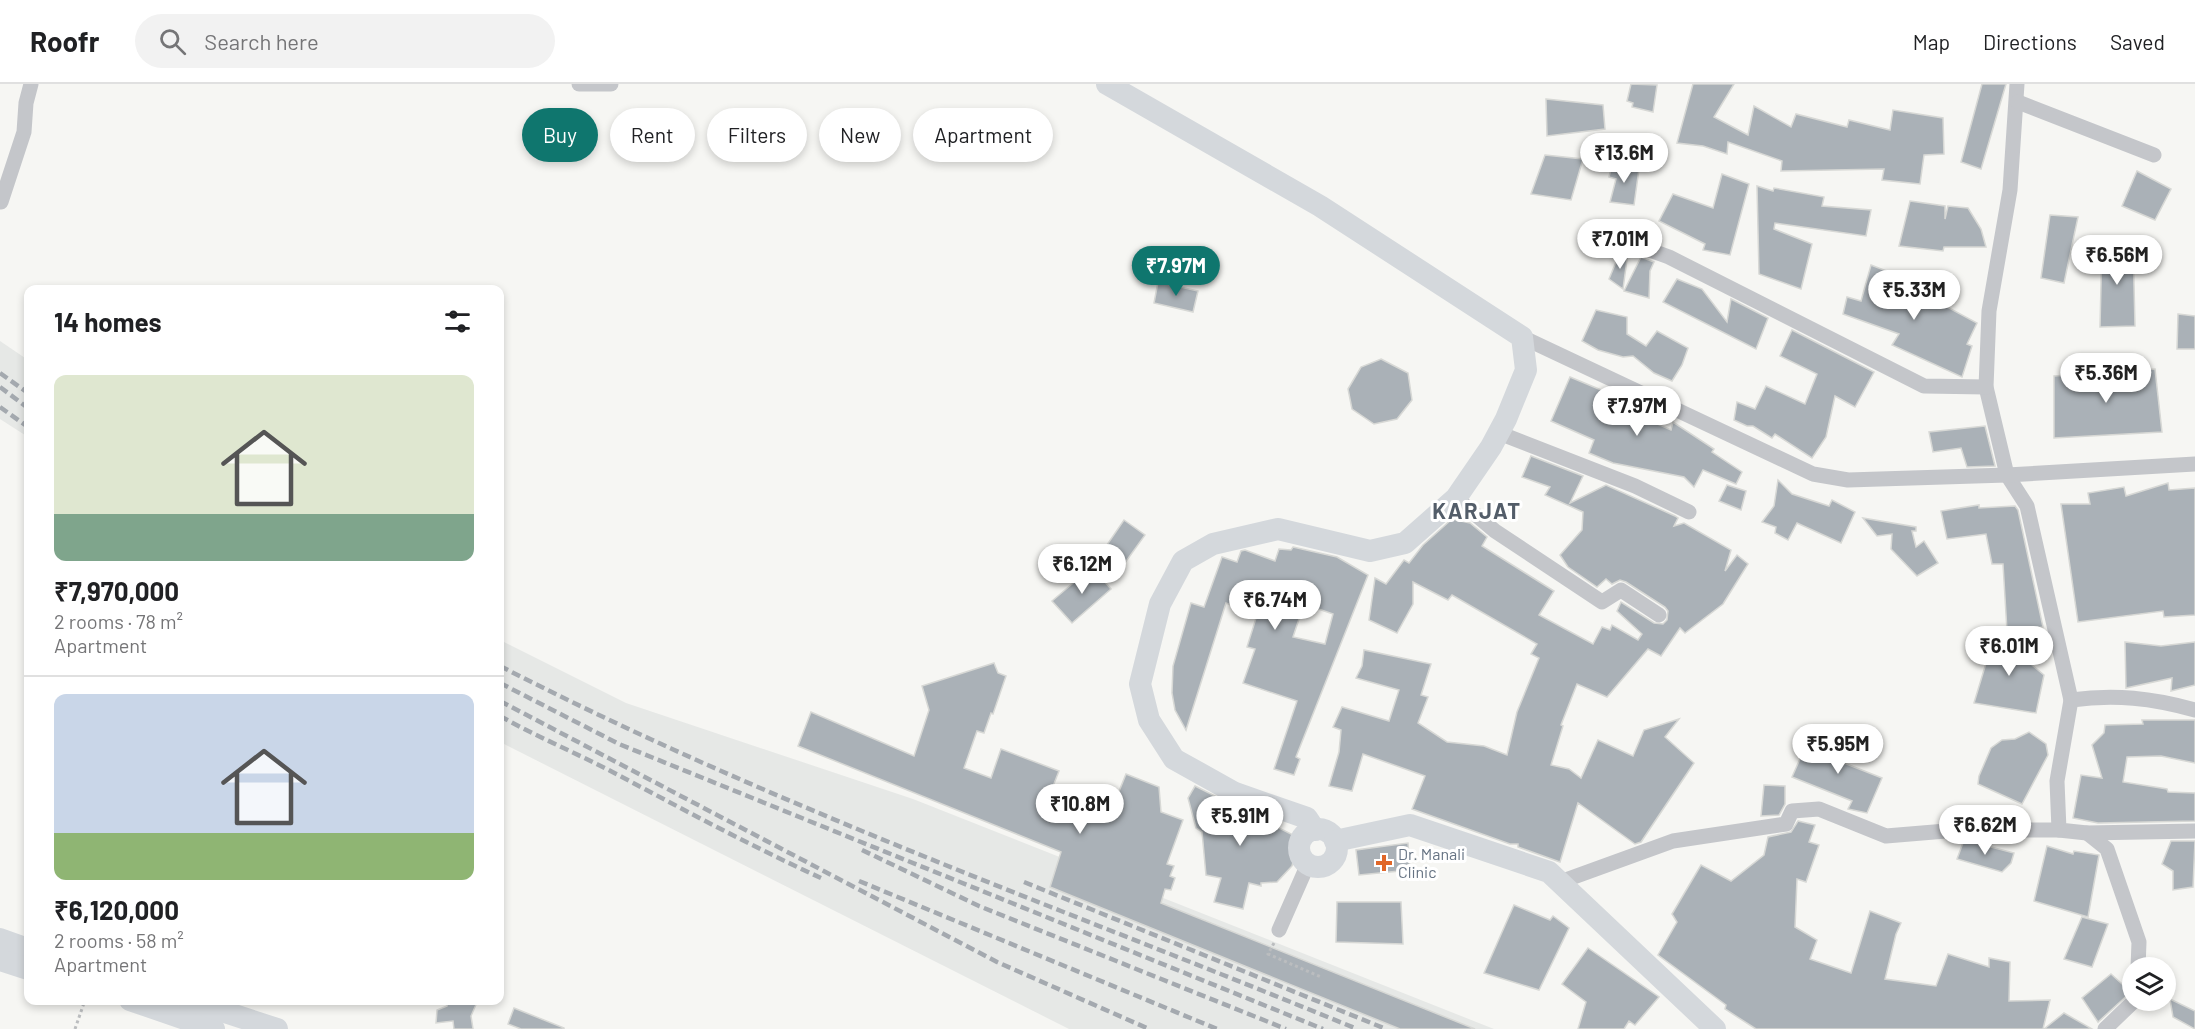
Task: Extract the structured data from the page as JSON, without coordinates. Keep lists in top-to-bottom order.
{
  "districts": ["KARJAT"],
  "places": {
    "health": ["Dr. Manali Clinic"]
  },
  "page": {
    "header": "Roofr",
    "search": "Search here",
    "nav": ["Map", "Directions", "Saved"],
    "chip": [
      "Buy",
      "Rent",
      "Filters",
      "New",
      "Apartment"
    ],
    "price": [
      "₹13.6M",
      "₹7.01M",
      "₹6.56M",
      "₹7.97M",
      "₹5.33M",
      "₹5.36M",
      "₹7.97M",
      "₹6.12M",
      "₹6.74M",
      "₹6.01M",
      "₹5.95M",
      "₹10.8M",
      "₹5.91M",
      "₹6.62M"
    ],
    "heading": "14 homes",
    "list": [
      {
        "name": "₹7,970,000",
        "note": "2 rooms · 78 m² · Apartment"
      },
      {
        "name": "₹6,120,000",
        "note": "2 rooms · 58 m² · Apartment"
      }
    ]
  }
}
